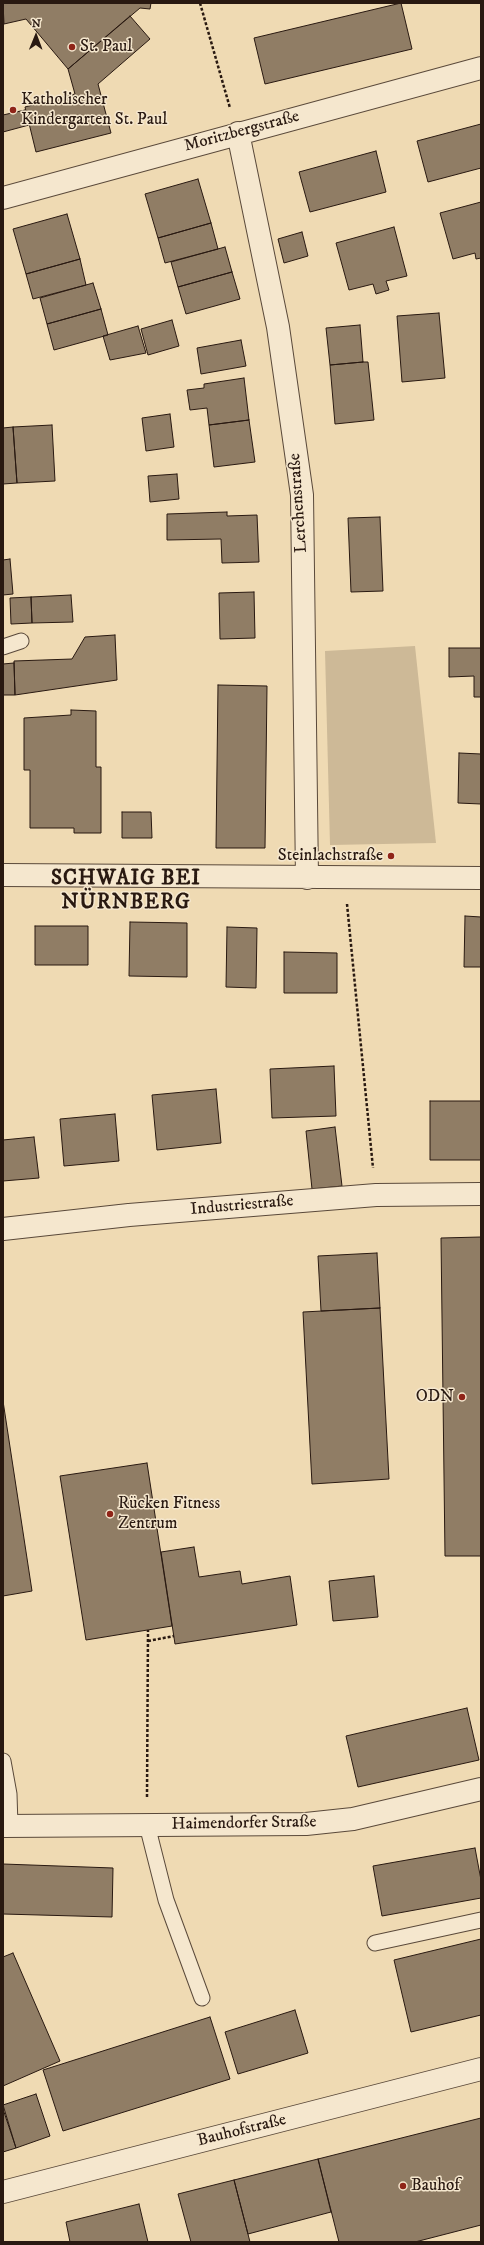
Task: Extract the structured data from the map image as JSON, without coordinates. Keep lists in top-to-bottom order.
{
  "streets": {
    "street": [
      "Moritzbergstraße",
      "Lerchenstraße",
      "Industriestraße",
      "Haimendorfer Straße",
      "Bauhofstraße"
    ]
  },
  "crossings": [
    ["Moritzbergstraße", "Lerchenstraße"]
  ],
  "districts": ["SCHWAIG BEI NÜRNBERG"],
  "places": [
    "St. Paul",
    "Katholischer Kindergarten St. Paul",
    "Steinlachstraße",
    "ODN",
    "Rücken Fitness Zentrum",
    "Bauhof"
  ],
  "north": "top"
}
